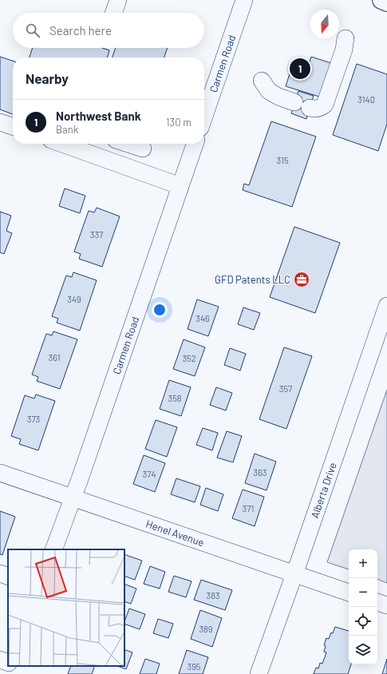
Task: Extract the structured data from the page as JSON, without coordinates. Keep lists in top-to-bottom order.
{
  "streets": {
    "street": ["Carmen Road", "Alberta Drive", "Henel Avenue"]
  },
  "crossings": [
    ["Carmen Road", "Henel Avenue"],
    ["Alberta Drive", "Henel Avenue"]
  ],
  "places": {
    "office": ["GFD Patents LLC"]
  },
  "house_numbers": [
    "3140",
    "315",
    "337",
    "349",
    "346",
    "361",
    "352",
    "357",
    "358",
    "373",
    "363",
    "374",
    "371",
    "383",
    "389",
    "395"
  ],
  "north": "bottom",
  "page": {
    "search": "Search here",
    "pins": "1",
    "heading": "Nearby",
    "list": [
      {
        "mark": "1",
        "name": "Northwest Bank",
        "note": "Bank",
        "value": "130 m"
      }
    ],
    "map_buttons": ["+", "−"]
  }
}
